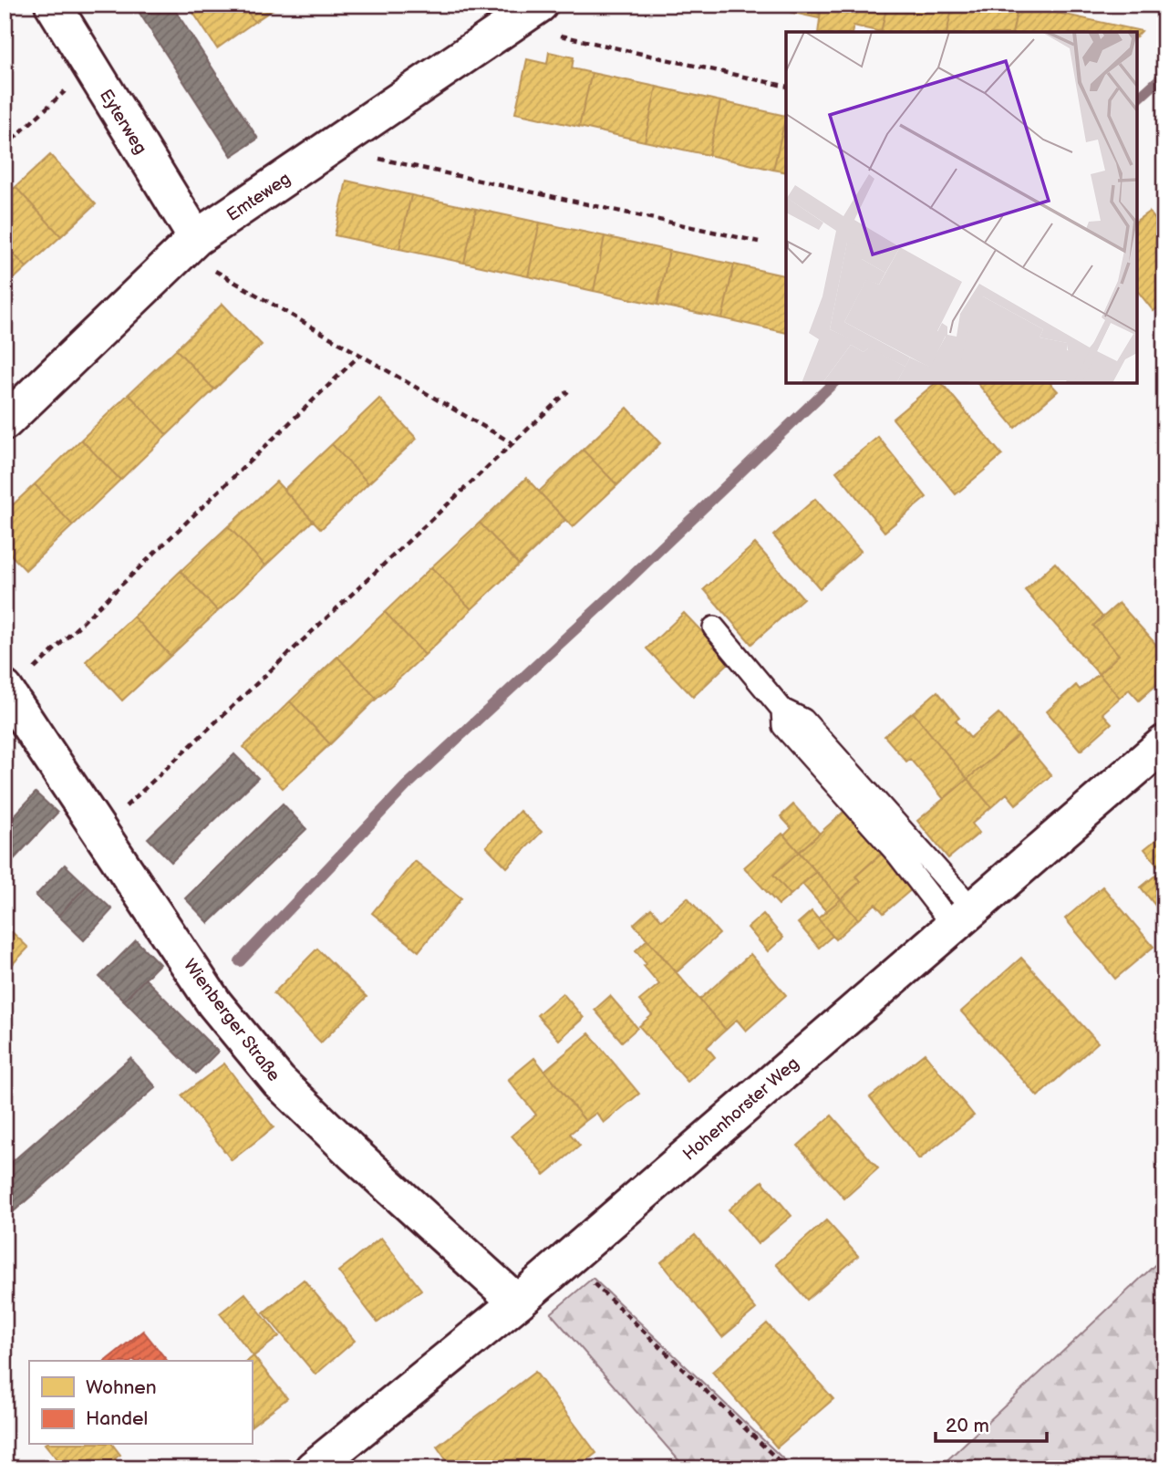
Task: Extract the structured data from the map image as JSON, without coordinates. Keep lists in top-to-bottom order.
{
  "streets": {
    "street": [
      "Eyterweg",
      "Emteweg",
      "Wienberger Straße",
      "Hohenhorster Weg"
    ]
  },
  "crossings": [
    ["Eyterweg", "Emteweg"],
    ["Wienberger Straße", "Hohenhorster Weg"]
  ],
  "legend": ["Wohnen", "Handel"],
  "scale_bar": "20 m"
}
